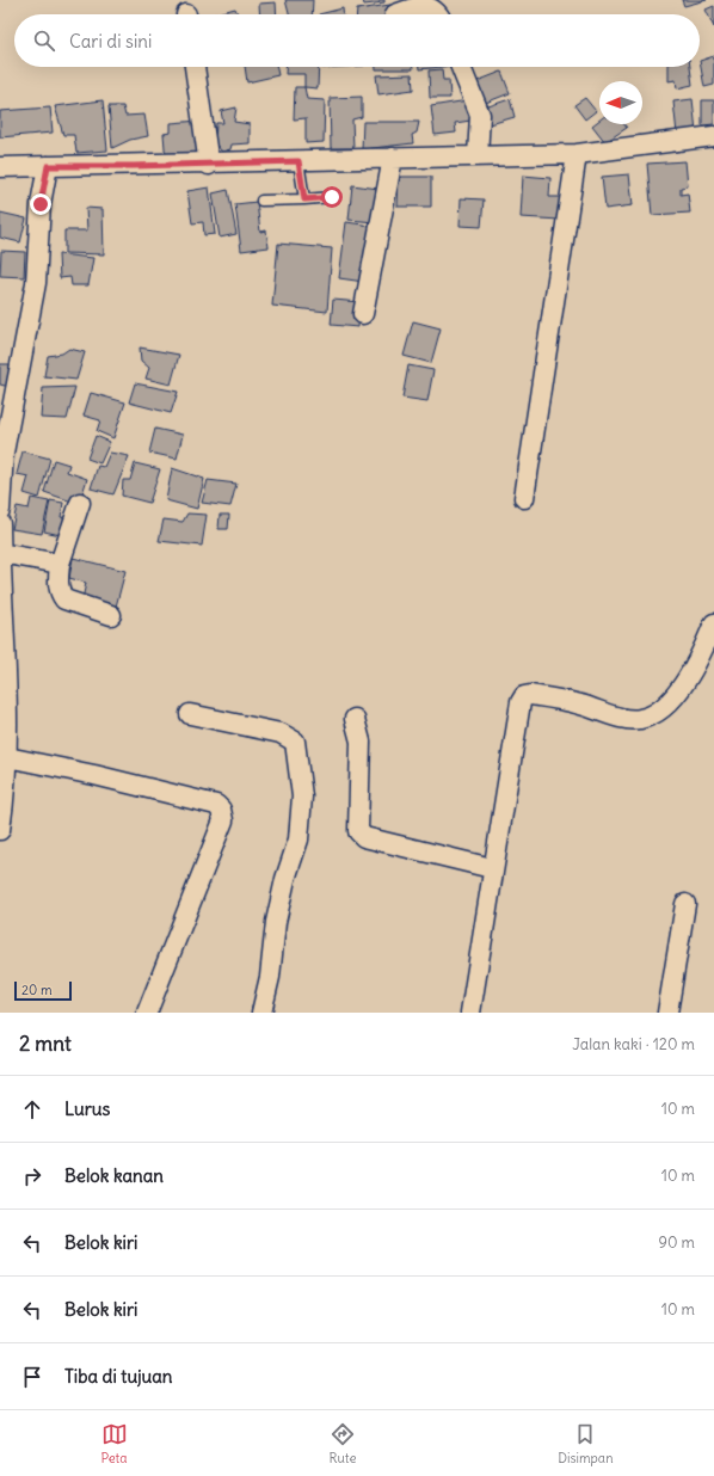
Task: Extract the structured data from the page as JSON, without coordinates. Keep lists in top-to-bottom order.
{
  "scale_bar": "20 m",
  "north": "left",
  "page": {
    "search": "Cari di sini",
    "scale": "20 m",
    "heading": ["2 mnt", "Jalan kaki · 120 m"],
    "list": [
      ["Lurus", "10 m"],
      ["Belok kanan", "10 m"],
      ["Belok kiri", "90 m"],
      ["Belok kiri", "10 m"],
      "Tiba di tujuan"
    ],
    "nav": ["Peta", "Rute", "Disimpan"]
  }
}
